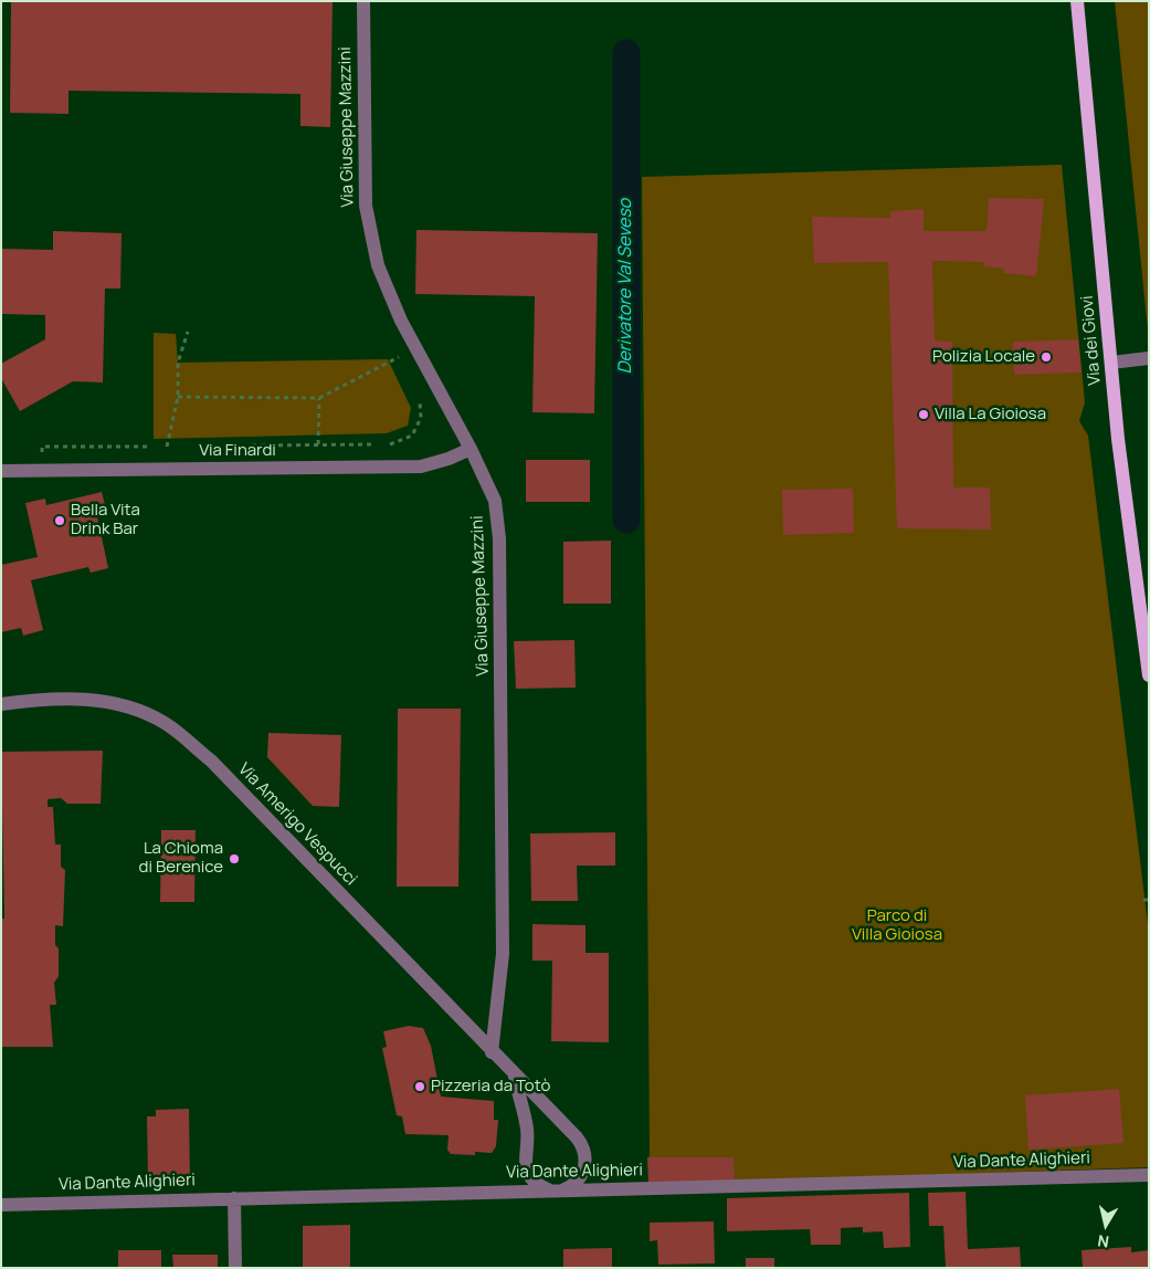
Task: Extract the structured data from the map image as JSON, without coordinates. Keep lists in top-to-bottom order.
{
  "streets": {
    "main road": ["Via dei Giovi"],
    "street": [
      "Via Giuseppe Mazzini",
      "Via Finardi",
      "Via Amerigo Vespucci",
      "Via Dante Alighieri"
    ]
  },
  "crossings": [
    ["Via Giuseppe Mazzini", "Via Finardi"],
    ["Via Giuseppe Mazzini", "Via Amerigo Vespucci"],
    ["Via Amerigo Vespucci", "Via Dante Alighieri"]
  ],
  "water": ["Derivatore Val Seveso"],
  "parks": ["Parco di Villa Gioiosa"],
  "places": [
    "Polizia Locale",
    "Villa La Gioiosa",
    "Bella Vita Drink Bar",
    "La Chioma di Berenice",
    "Pizzeria da Totò"
  ],
  "north": "bottom"
}
